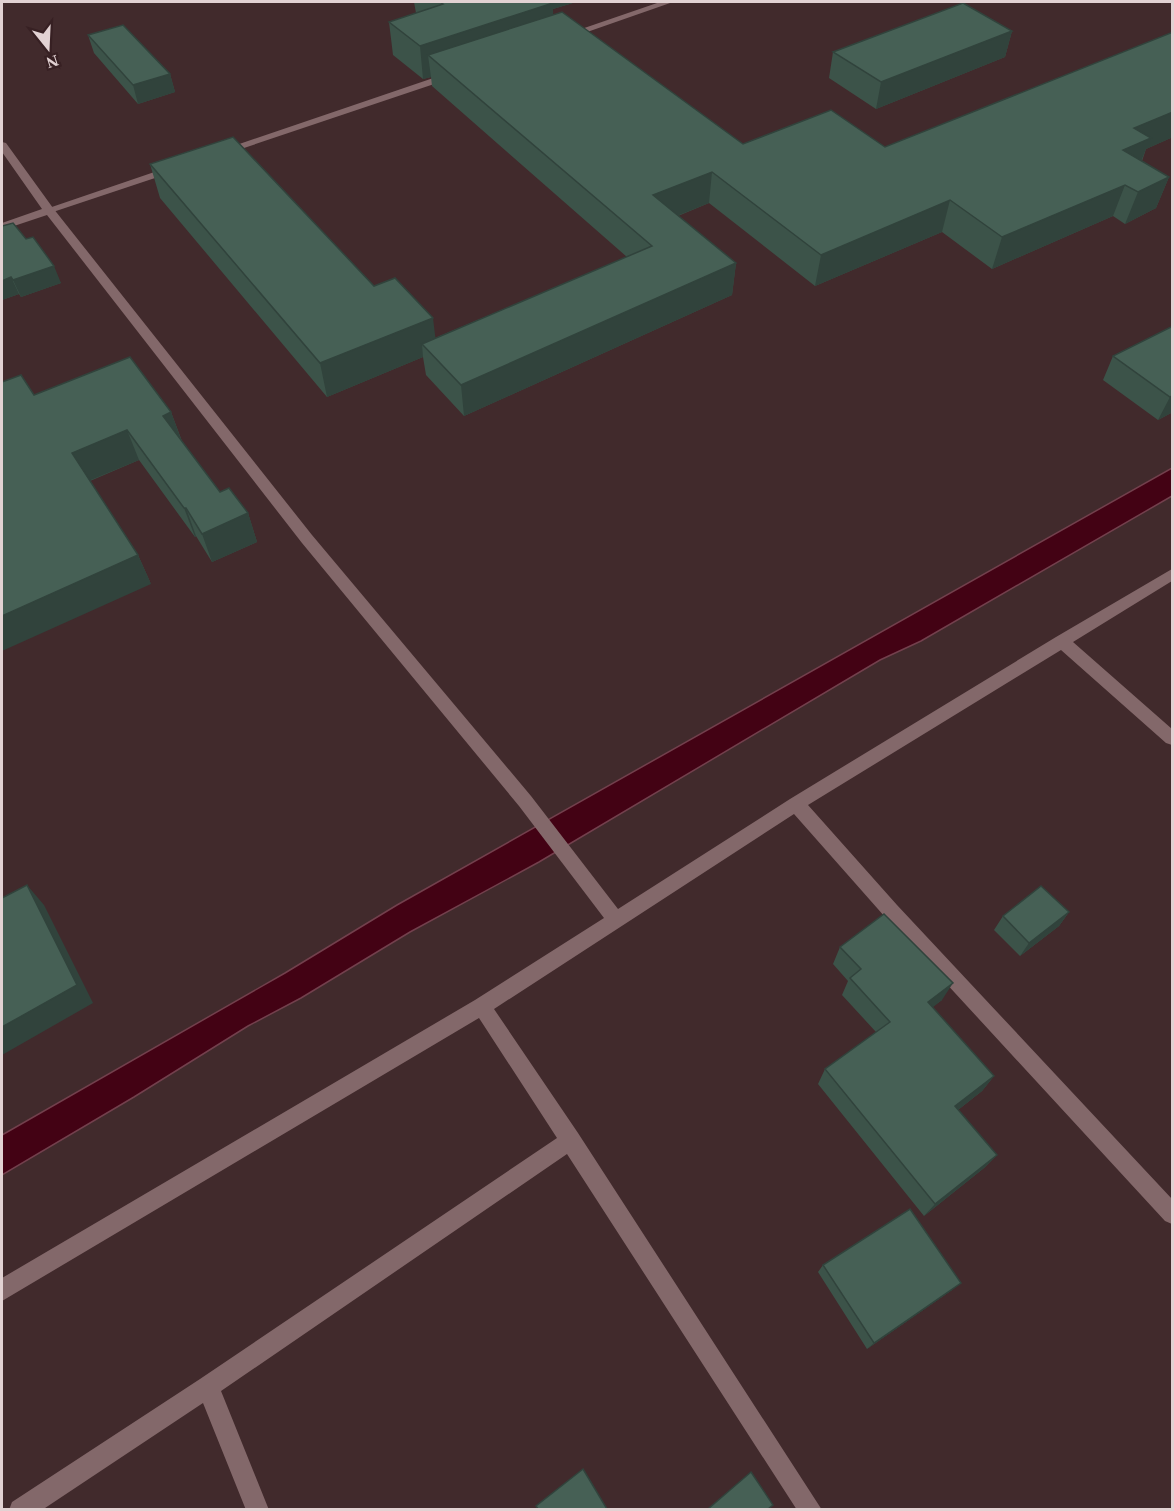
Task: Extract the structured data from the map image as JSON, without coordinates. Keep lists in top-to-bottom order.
{
  "north": "bottom"
}
